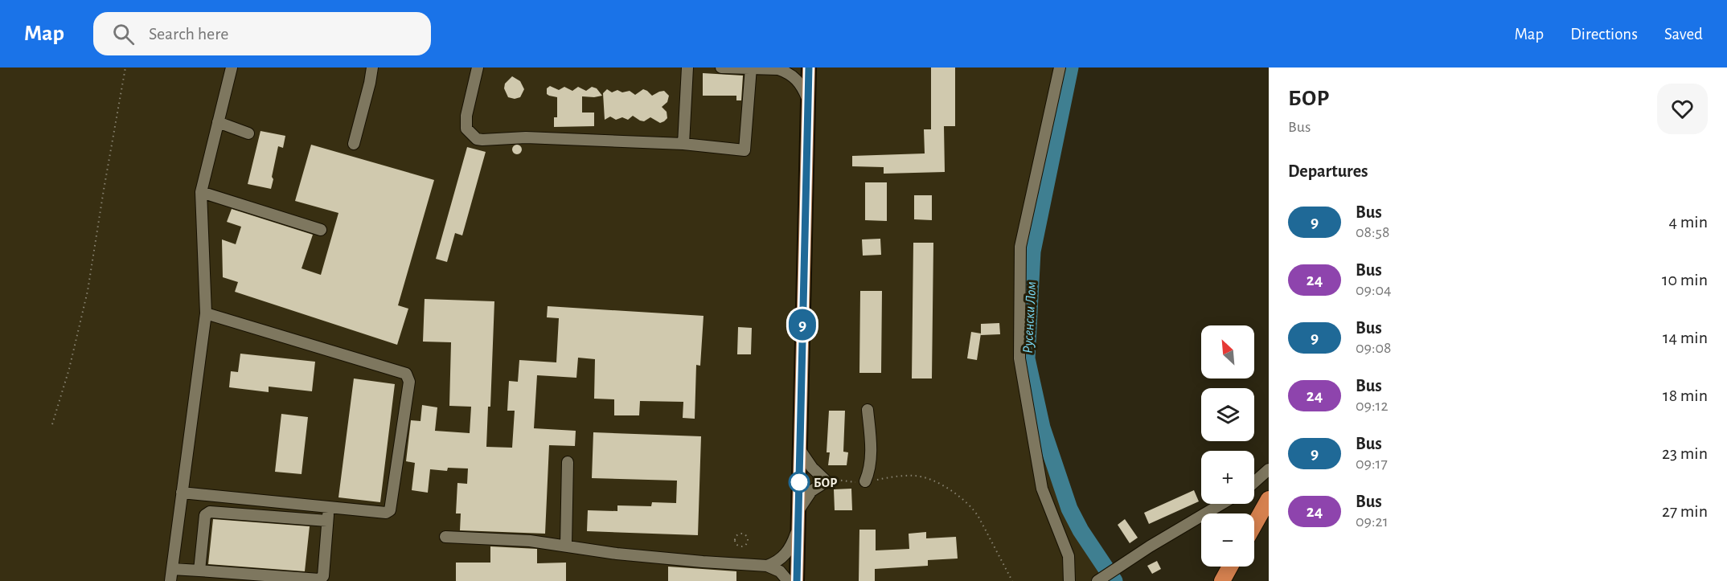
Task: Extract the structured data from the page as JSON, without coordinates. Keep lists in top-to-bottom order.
{
  "water": ["Русенски Лом"],
  "places": ["БОР"],
  "lines": ["bus line 9"],
  "north": "top left",
  "page": {
    "header": "Map",
    "search": "Search here",
    "nav": ["Map", "Directions", "Saved"],
    "on_map": "9",
    "heading": [
      ["БОР", "Bus"],
      "Departures"
    ],
    "list": [
      {
        "mark": "9",
        "name": "Bus",
        "note": "08:58",
        "value": "4 min"
      },
      {
        "mark": "24",
        "name": "Bus",
        "note": "09:04",
        "value": "10 min"
      },
      {
        "mark": "9",
        "name": "Bus",
        "note": "09:08",
        "value": "14 min"
      },
      {
        "mark": "24",
        "name": "Bus",
        "note": "09:12",
        "value": "18 min"
      },
      {
        "mark": "9",
        "name": "Bus",
        "note": "09:17",
        "value": "23 min"
      },
      {
        "mark": "24",
        "name": "Bus",
        "note": "09:21",
        "value": "27 min"
      }
    ],
    "map_buttons": ["+", "−"]
  }
}
